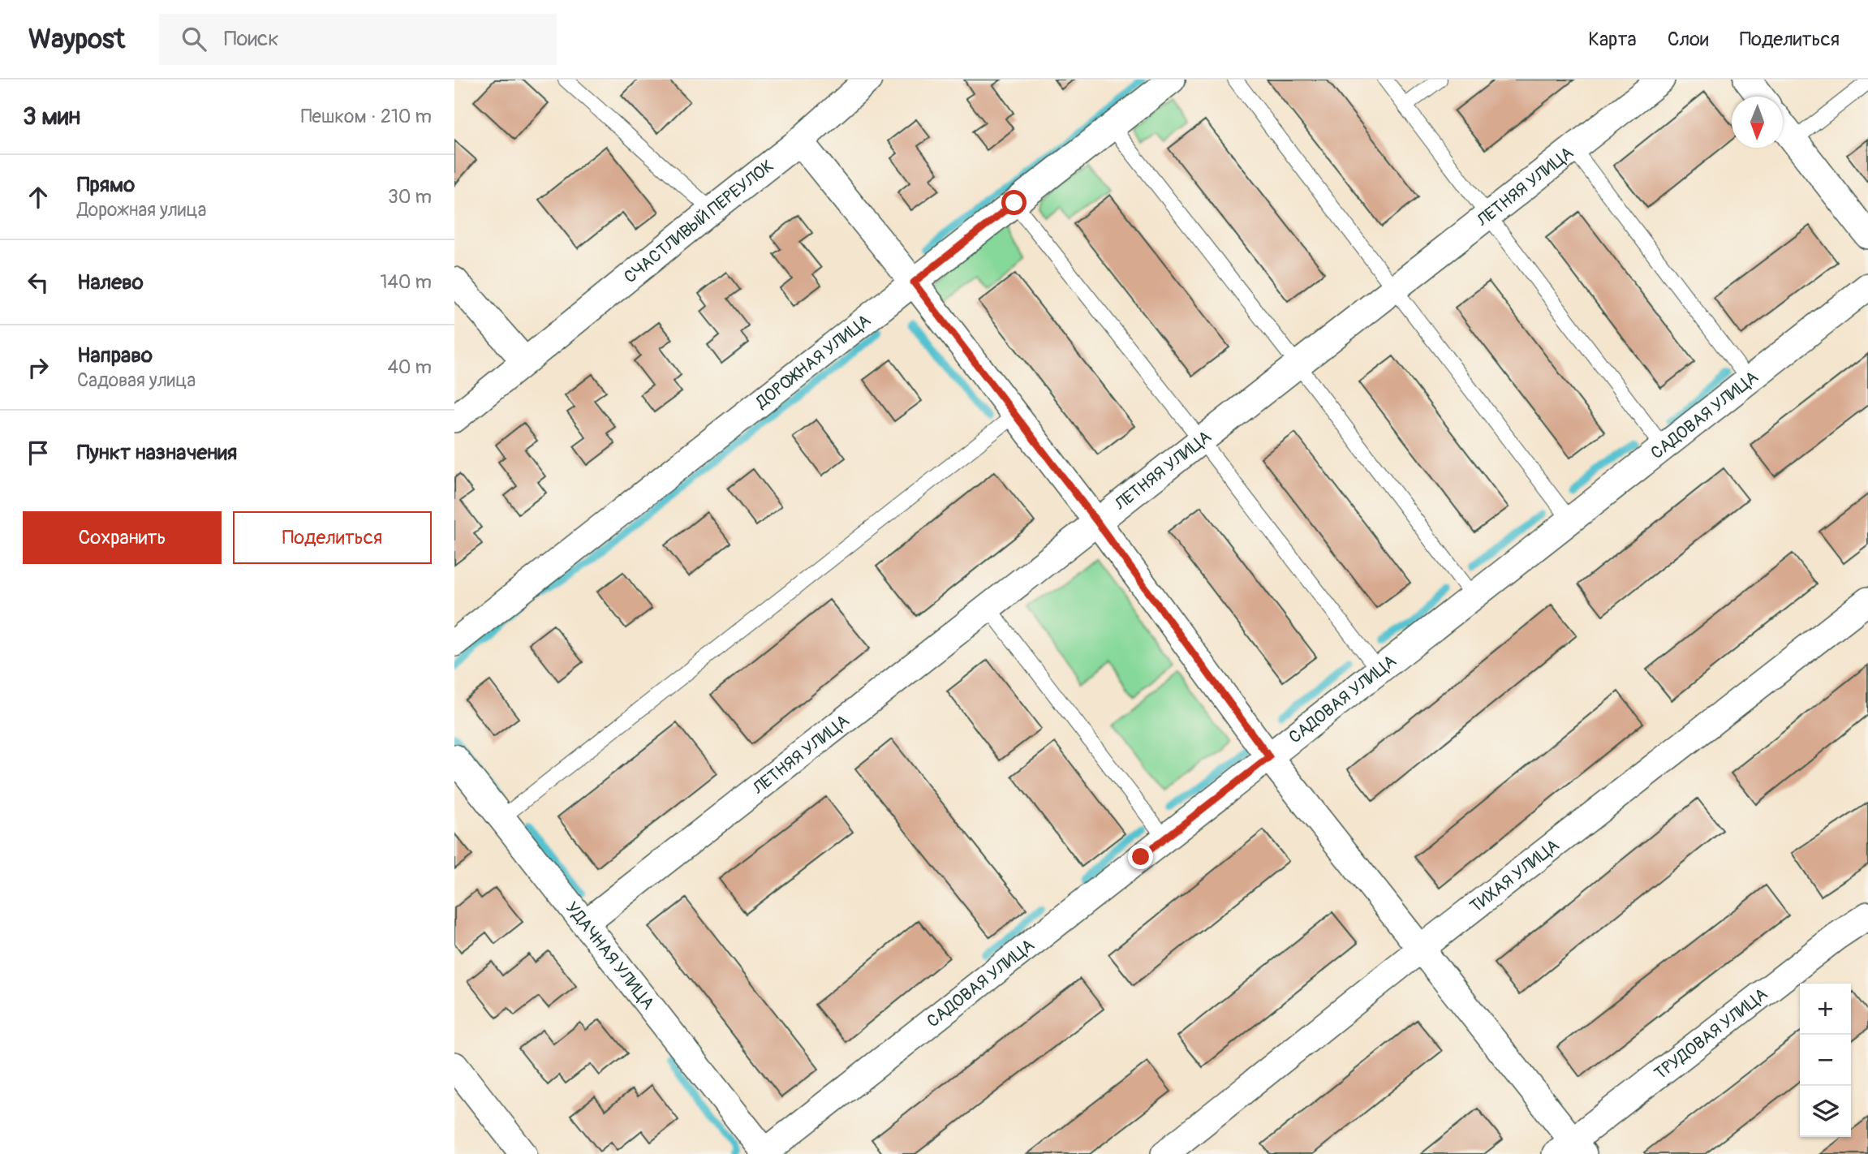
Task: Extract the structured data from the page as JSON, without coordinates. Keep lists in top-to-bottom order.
{
  "streets": {
    "street": [
      "ЛЕТНЯЯ УЛИЦА",
      "СЧАСТЛИВЫЙ ПЕРЕУЛОК",
      "ДОРОЖНАЯ УЛИЦА",
      "САДОВАЯ УЛИЦА",
      "ТИХАЯ УЛИЦА",
      "УДАЧНАЯ УЛИЦА",
      "ТРУДОВАЯ УЛИЦА"
    ]
  },
  "crossings": [
    ["ЛЕТНЯЯ УЛИЦА", "УДАЧНАЯ УЛИЦА"],
    ["САДОВАЯ УЛИЦА", "УДАЧНАЯ УЛИЦА"]
  ],
  "north": "bottom",
  "page": {
    "header": "Waypost",
    "search": "Поиск",
    "nav": ["Карта", "Слои", "Поделиться"],
    "heading": ["3 мин", "Пешком · 210 m"],
    "list": [
      ["Прямо", "Дорожная улица", "30 m"],
      ["Налево", "140 m"],
      ["Направо", "Садовая улица", "40 m"],
      "Пункт назначения"
    ],
    "buttons": ["Сохранить", "Поделиться"],
    "map_buttons": ["+", "−"]
  }
}
